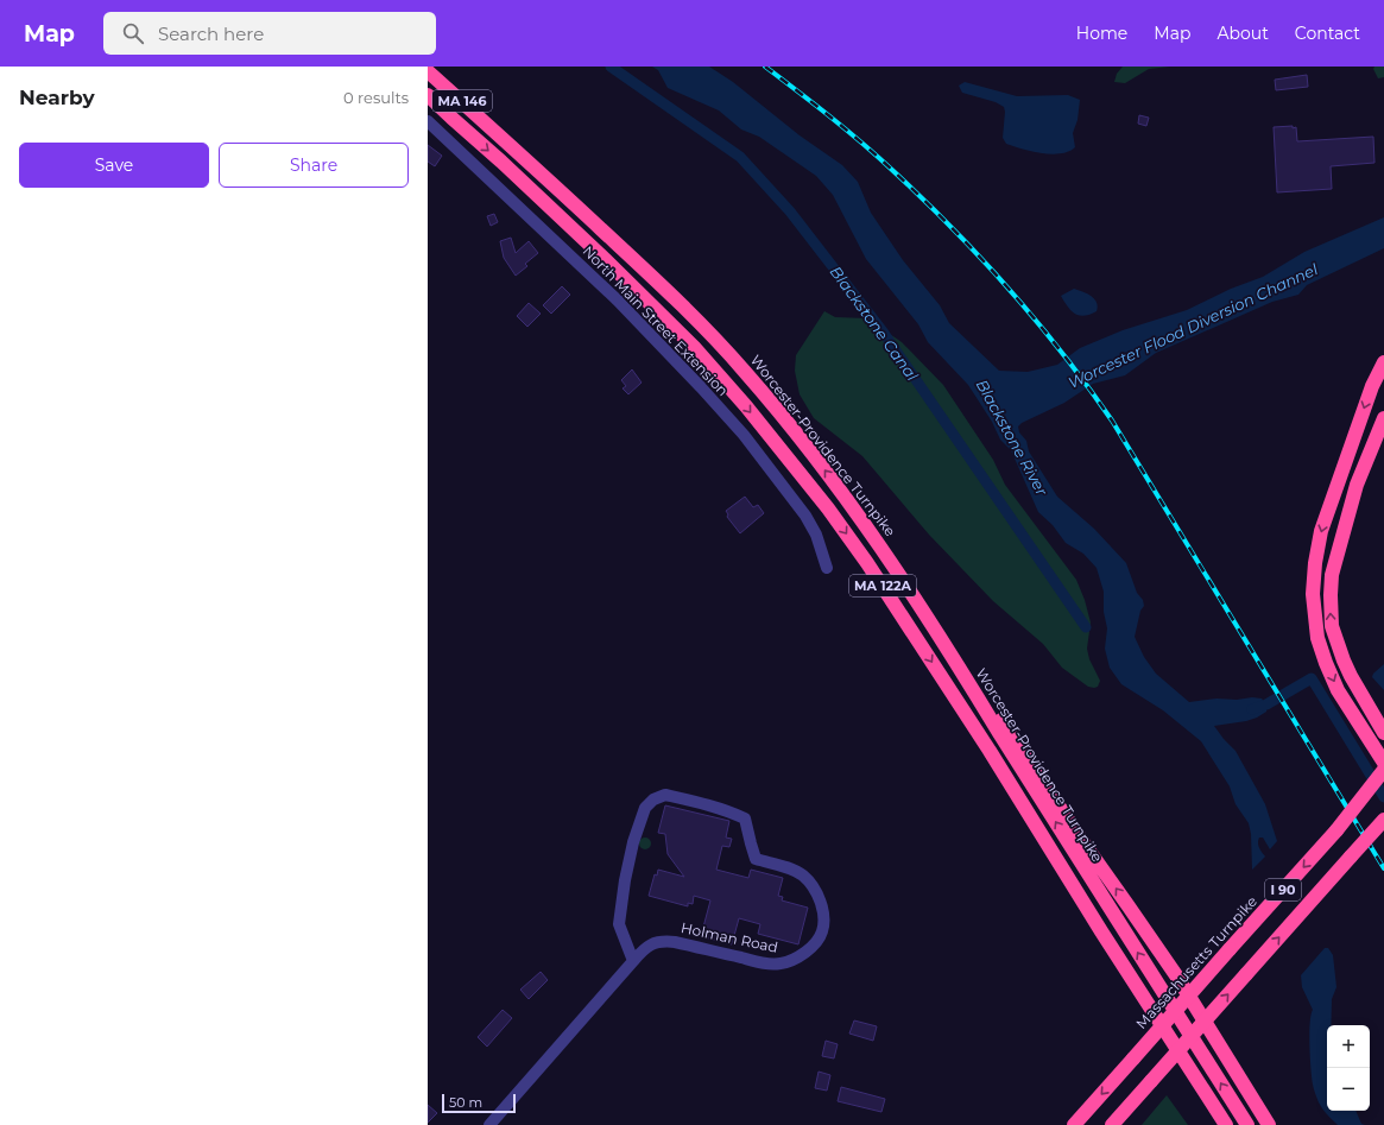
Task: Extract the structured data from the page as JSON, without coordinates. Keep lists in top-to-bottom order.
{
  "streets": {
    "highway": [
      "MA 146",
      "Worcester-Providence Turnpike",
      "MA 122A",
      "I 90",
      "Massachusetts Turnpike"
    ],
    "street": ["North Main Street Extension", "Holman Road"]
  },
  "crossings": [
    ["MA 146", "MA 122A"],
    ["Worcester-Providence Turnpike", "MA 122A"]
  ],
  "water": ["Blackstone Canal", "Worcester Flood Diversion Channel", "Blackstone River"],
  "scale_bar": "50 m",
  "page": {
    "header": "Map",
    "search": "Search here",
    "nav": [
      "Home",
      "Map",
      "About",
      "Contact"
    ],
    "heading": ["Nearby", "0 results"],
    "buttons": ["Save", "Share"],
    "map_buttons": ["+", "−"],
    "scale": "50 m"
  }
}
